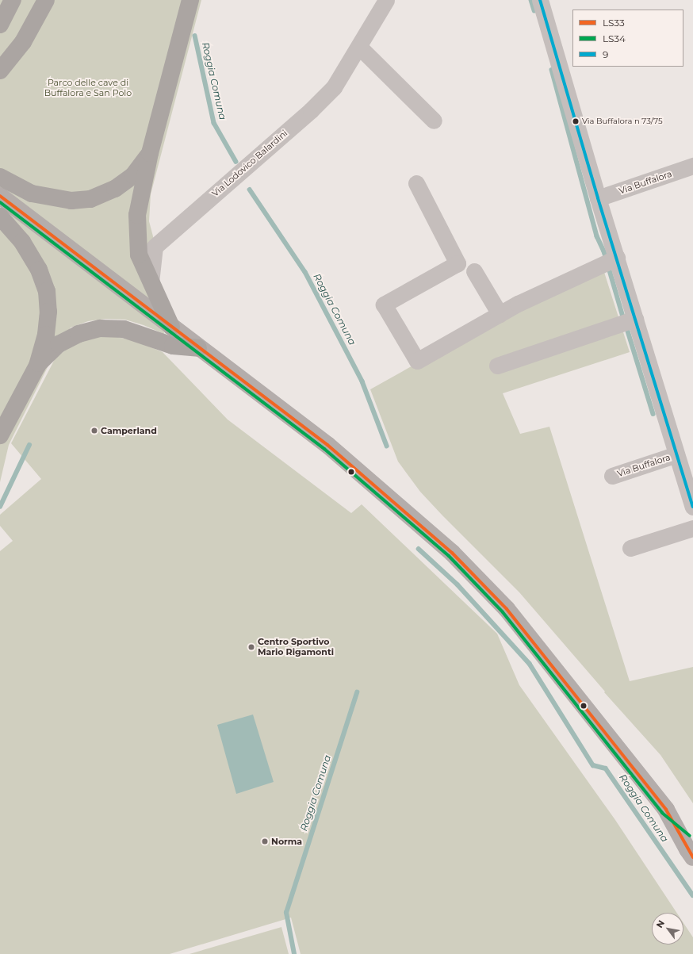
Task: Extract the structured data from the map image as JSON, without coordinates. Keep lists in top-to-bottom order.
{
  "streets": {
    "street": ["Via Lodovico Balardini", "Via Buffalora"]
  },
  "water": ["Roggia Comuna"],
  "parks": ["Parco delle cave di Buffalora e San Polo"],
  "places": [
    "Via Buffalora n 73/75",
    "Camperland",
    "Centro Sportivo Mario Rigamonti",
    "Norma"
  ],
  "lines": ["transit line 9", "transit line LS33", "transit line LS34"],
  "legend": ["LS33", "LS34", "9"],
  "north": "top left"
}
